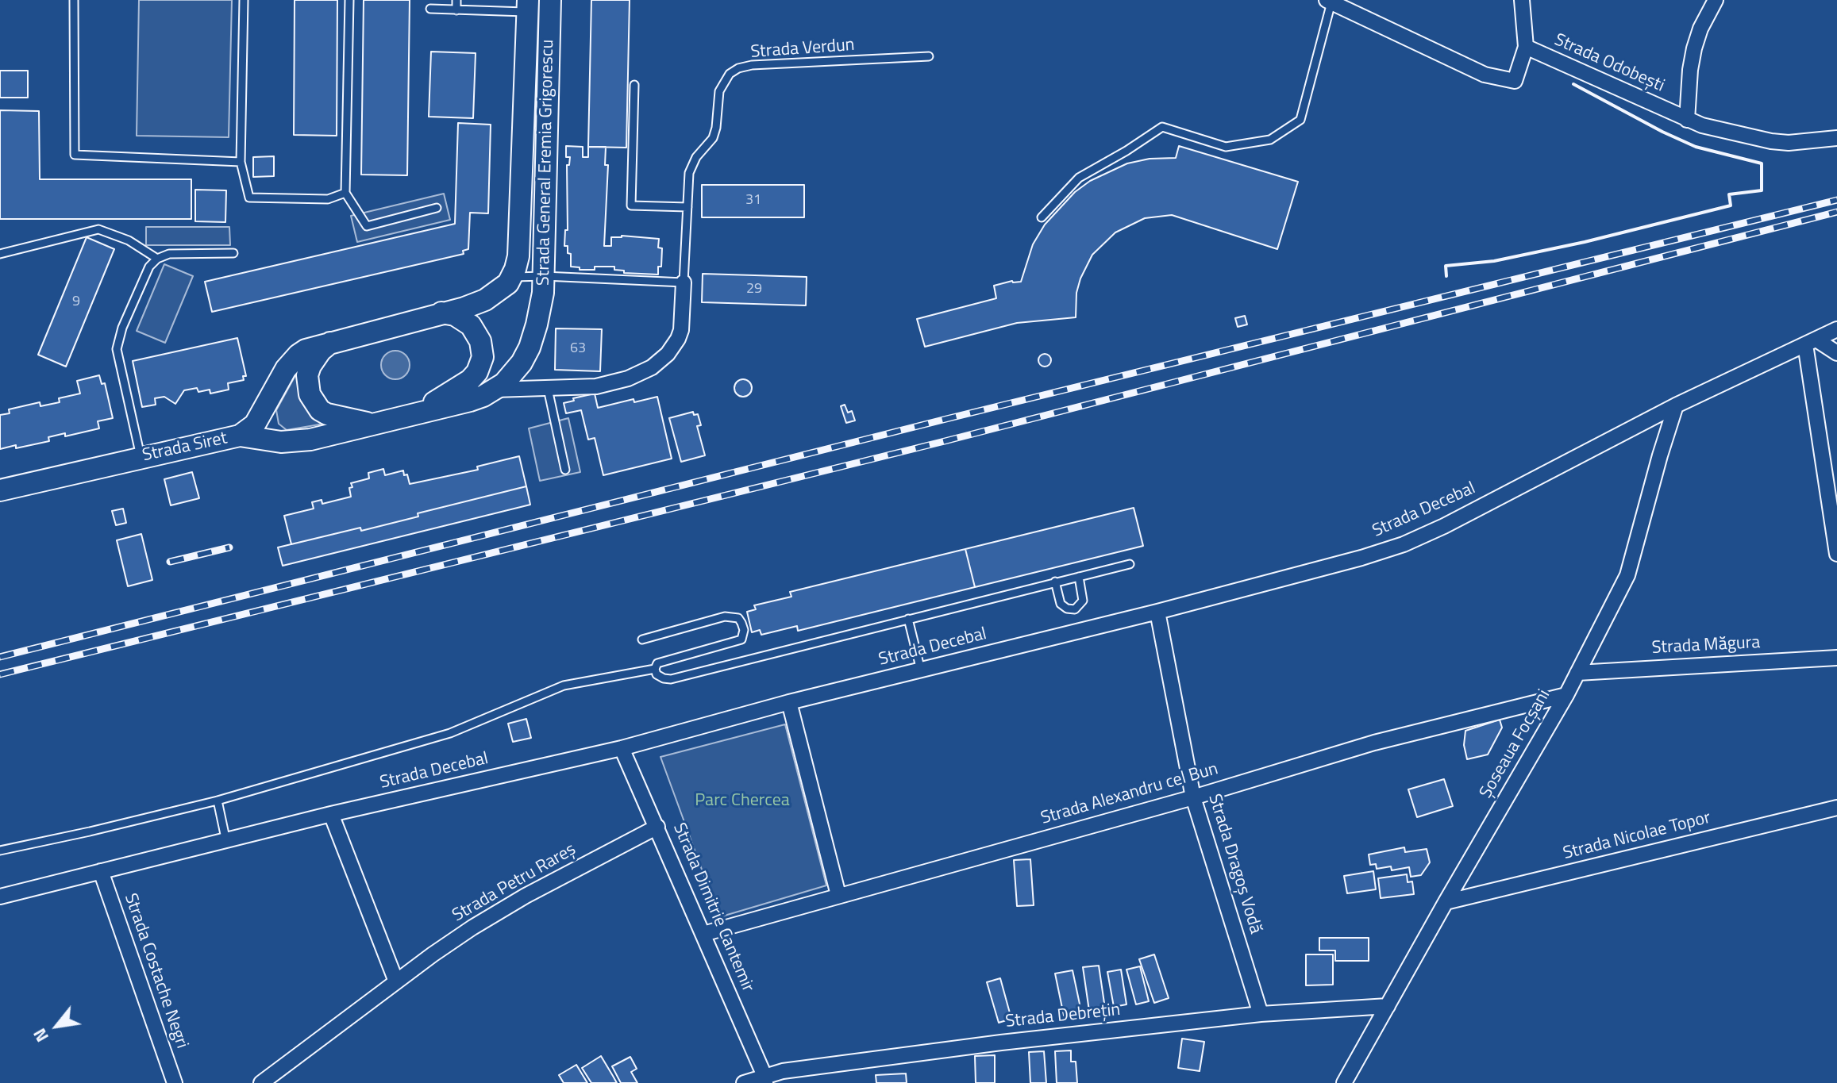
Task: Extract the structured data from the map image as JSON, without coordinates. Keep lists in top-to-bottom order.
{
  "streets": {
    "street": [
      "Strada Odobești",
      "Strada General Eremia Grigorescu",
      "Strada Siret",
      "Strada Decebal",
      "Strada Măgura",
      "Șoseaua Focșani",
      "Strada Alexandru cel Bun",
      "Strada Nicolae Topor",
      "Strada Dragoș Vodă",
      "Strada Petru Rareș",
      "Strada Dimitrie Cantemir",
      "Strada Costache Negri",
      "Strada Debrețin"
    ],
    "lane": ["Strada Verdun"]
  },
  "crossings": [
    ["Strada General Eremia Grigorescu", "Strada Siret"],
    ["Strada Decebal", "Șoseaua Focșani"],
    ["Strada Decebal", "Strada Dragoș Vodă"],
    ["Strada Decebal", "Strada Dimitrie Cantemir"],
    ["Strada Decebal", "Strada Costache Negri"],
    ["Strada Măgura", "Șoseaua Focșani"],
    ["Șoseaua Focșani", "Strada Alexandru cel Bun"],
    ["Șoseaua Focșani", "Strada Nicolae Topor"],
    ["Șoseaua Focșani", "Strada Debrețin"],
    ["Strada Alexandru cel Bun", "Strada Dragoș Vodă"],
    ["Strada Alexandru cel Bun", "Strada Dimitrie Cantemir"],
    ["Strada Dragoș Vodă", "Strada Debrețin"],
    ["Strada Petru Rareș", "Strada Dimitrie Cantemir"],
    ["Strada Dimitrie Cantemir", "Strada Debrețin"]
  ],
  "parks": ["Parc Chercea"],
  "house_numbers": [
    "31",
    "29",
    "9",
    "63"
  ],
  "north": "bottom left"
}
